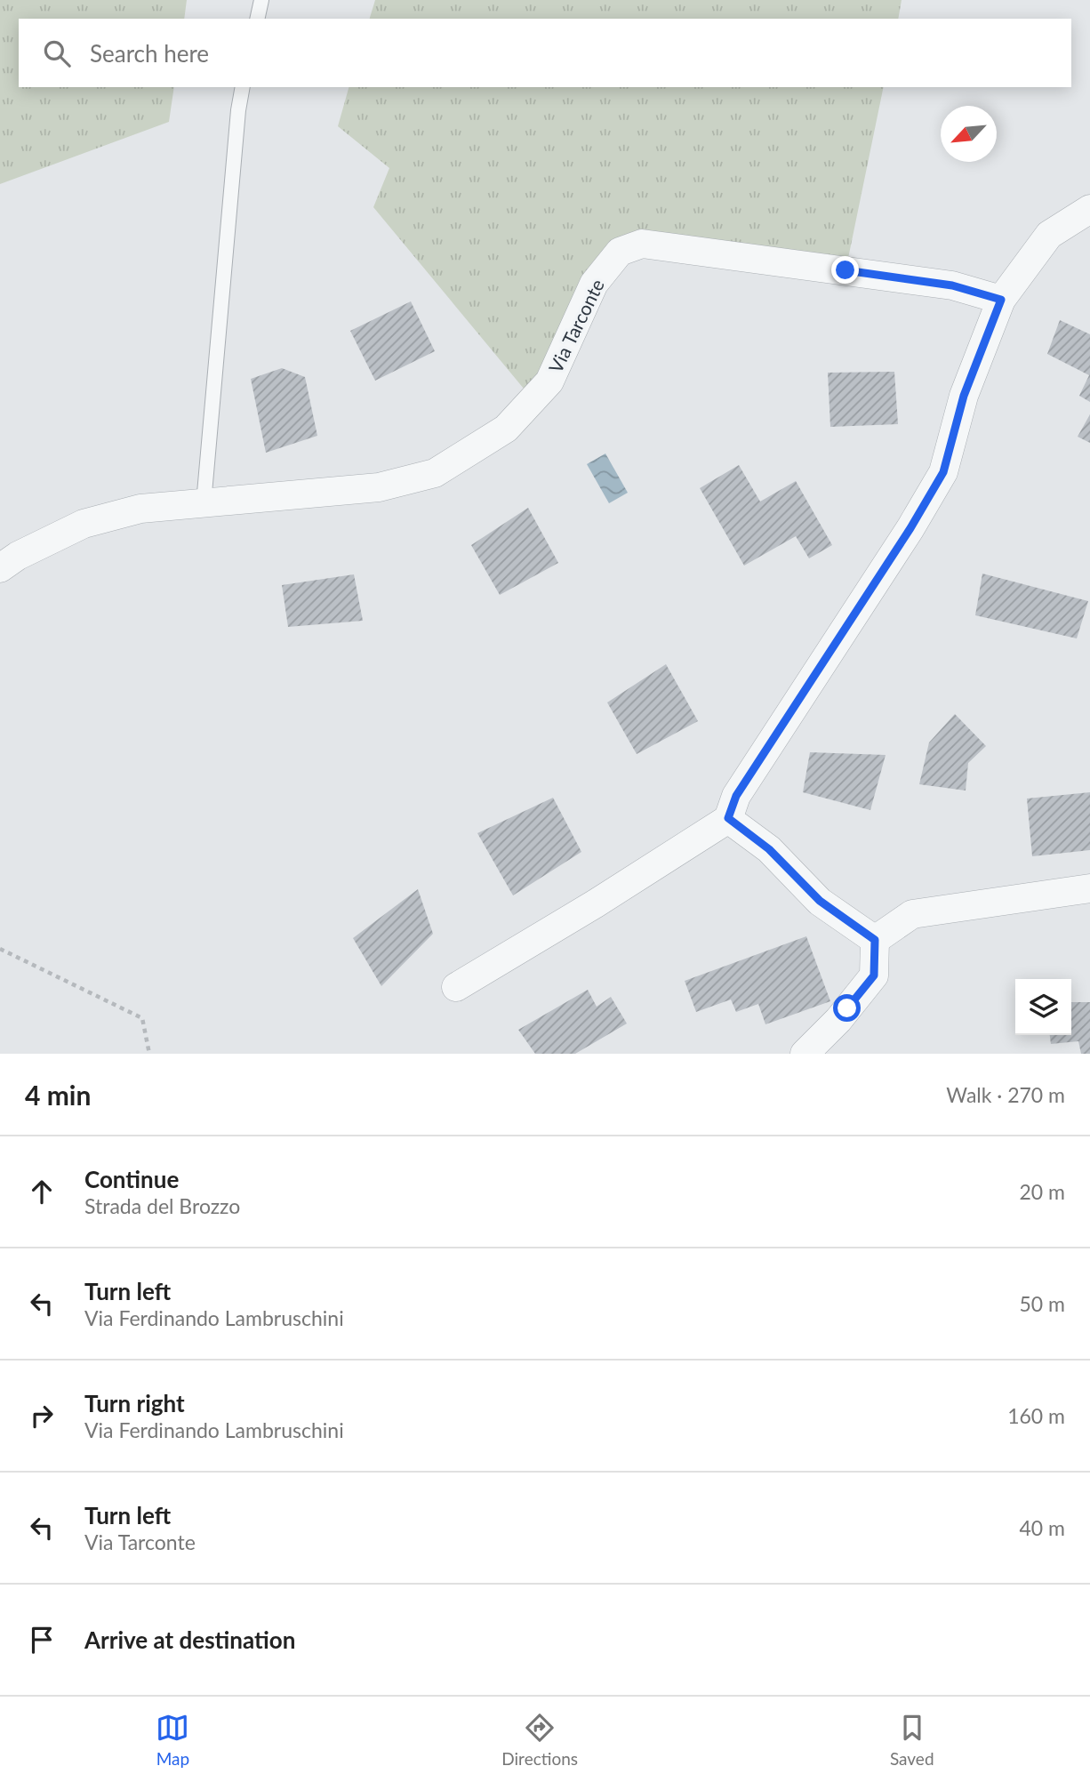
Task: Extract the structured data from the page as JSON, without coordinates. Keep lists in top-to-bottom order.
{
  "streets": {
    "street": ["Via Tarconte"]
  },
  "north": "bottom left",
  "page": {
    "search": "Search here",
    "heading": ["4 min", "Walk · 270 m"],
    "list": [
      ["Continue", "Strada del Brozzo", "20 m"],
      ["Turn left", "Via Ferdinando Lambruschini", "50 m"],
      ["Turn right", "Via Ferdinando Lambruschini", "160 m"],
      ["Turn left", "Via Tarconte", "40 m"],
      "Arrive at destination"
    ],
    "nav": ["Map", "Directions", "Saved"]
  }
}
